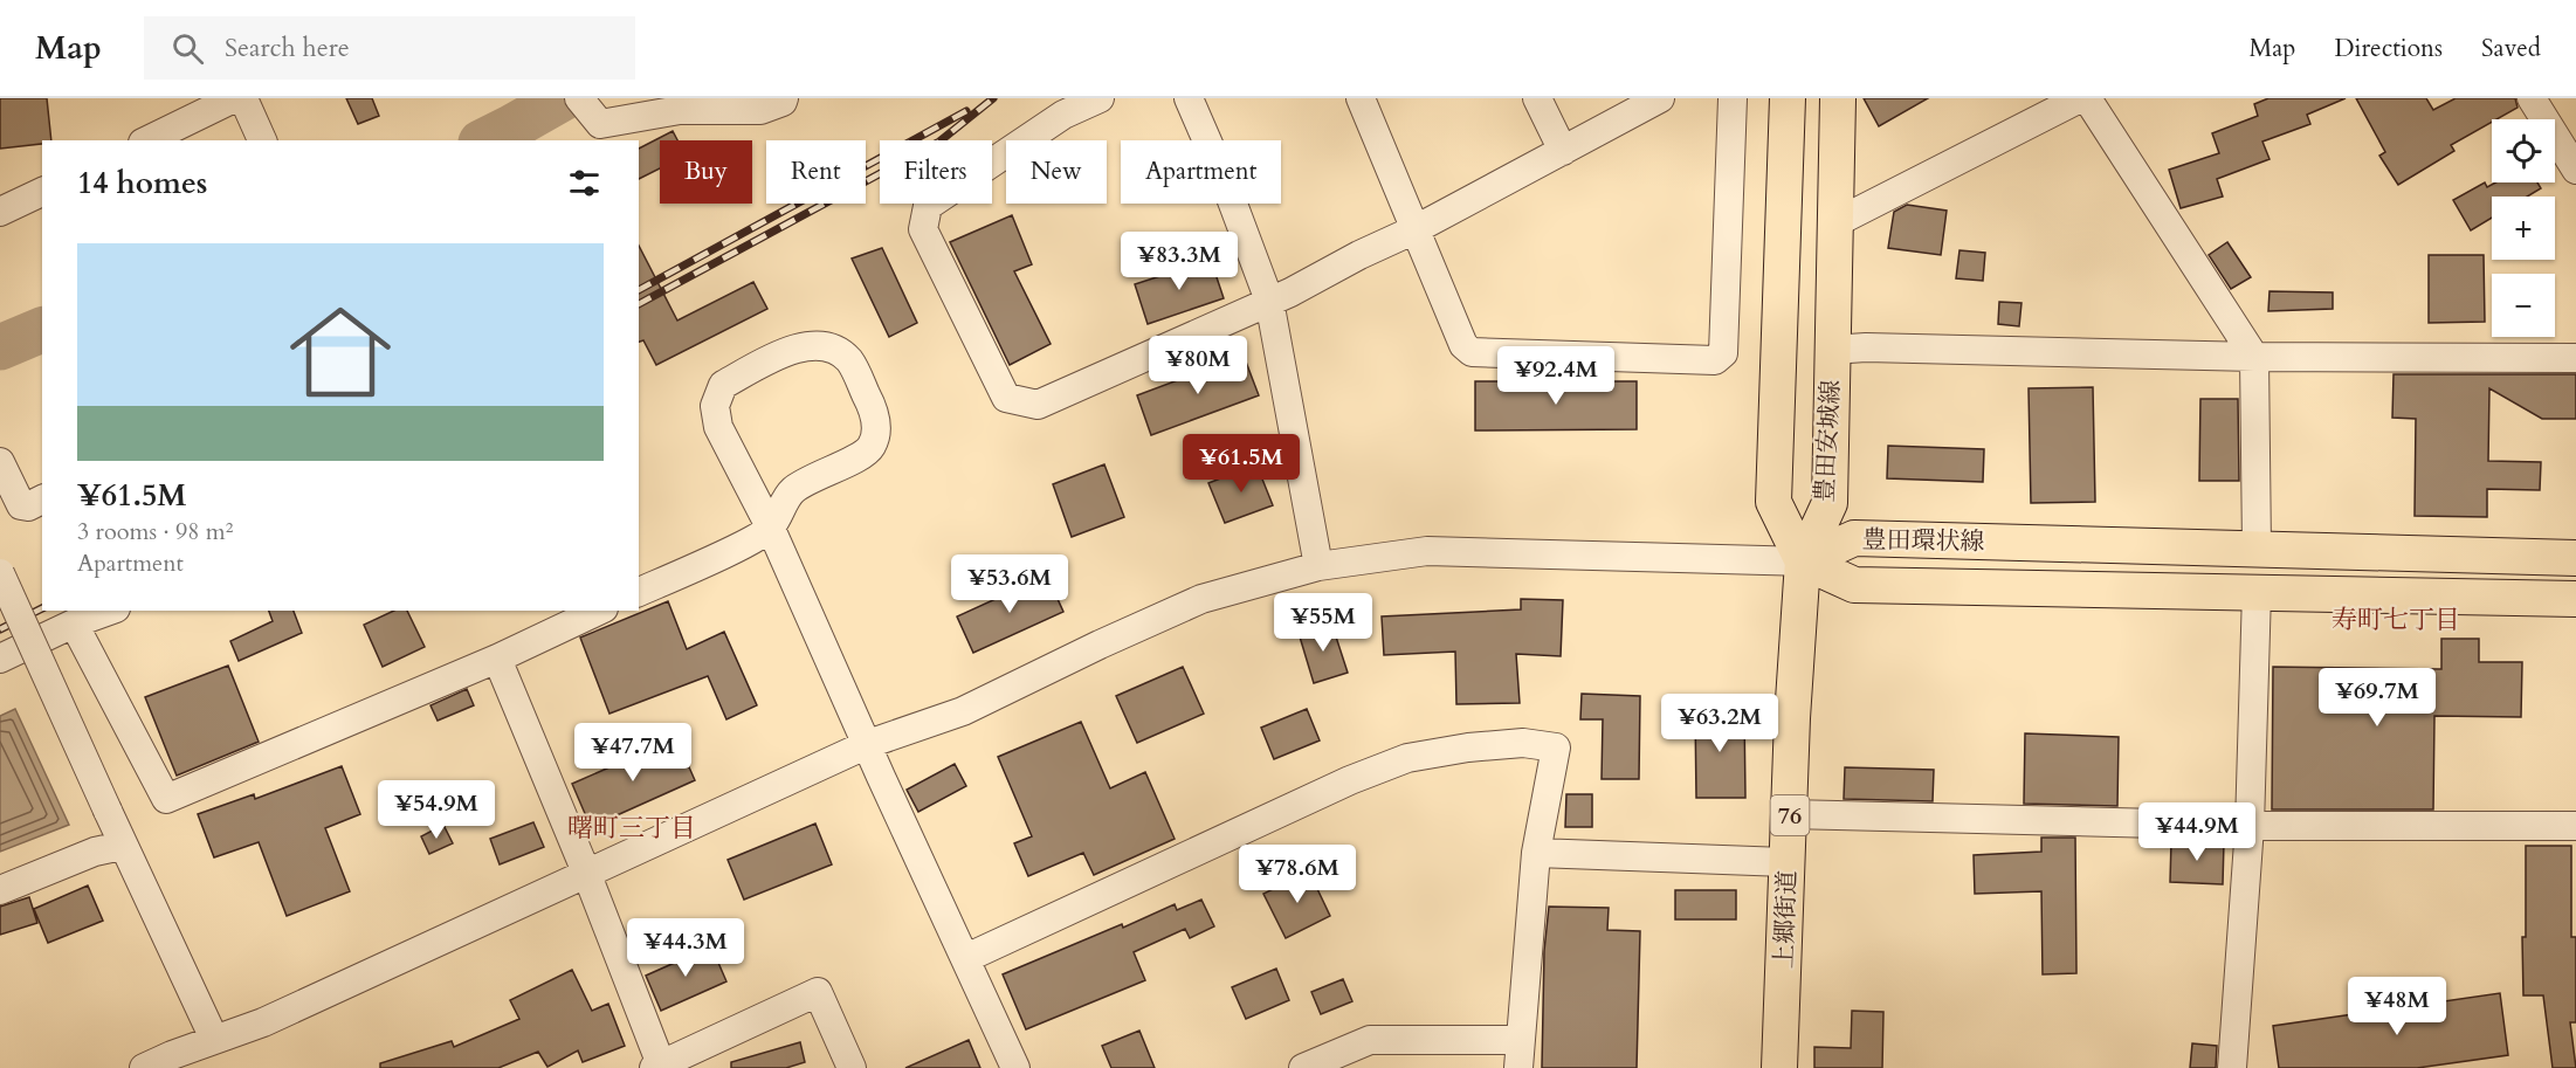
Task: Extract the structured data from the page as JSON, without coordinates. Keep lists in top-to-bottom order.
{
  "streets": {
    "main road": [
      "豊田安城線",
      "豊田環状線",
      "76",
      "上郷街道"
    ]
  },
  "crossings": [
    ["豊田安城線", "豊田環状線"],
    ["豊田安城線", "上郷街道"],
    ["豊田環状線", "上郷街道"]
  ],
  "districts": ["寿町七丁目", "曙町三丁目"],
  "page": {
    "header": "Map",
    "search": "Search here",
    "nav": ["Map", "Directions", "Saved"],
    "map_buttons": ["+", "−"],
    "chip": [
      "Buy",
      "Rent",
      "Filters",
      "New",
      "Apartment"
    ],
    "heading": "14 homes",
    "list": [
      {
        "name": "¥61.5M",
        "note": "3 rooms · 98 m² · Apartment"
      }
    ],
    "price": [
      "¥83.3M",
      "¥80M",
      "¥92.4M",
      "¥61.5M",
      "¥53.6M",
      "¥55M",
      "¥69.7M",
      "¥63.2M",
      "¥47.7M",
      "¥54.9M",
      "¥44.9M",
      "¥78.6M",
      "¥44.3M",
      "¥48M"
    ]
  }
}
